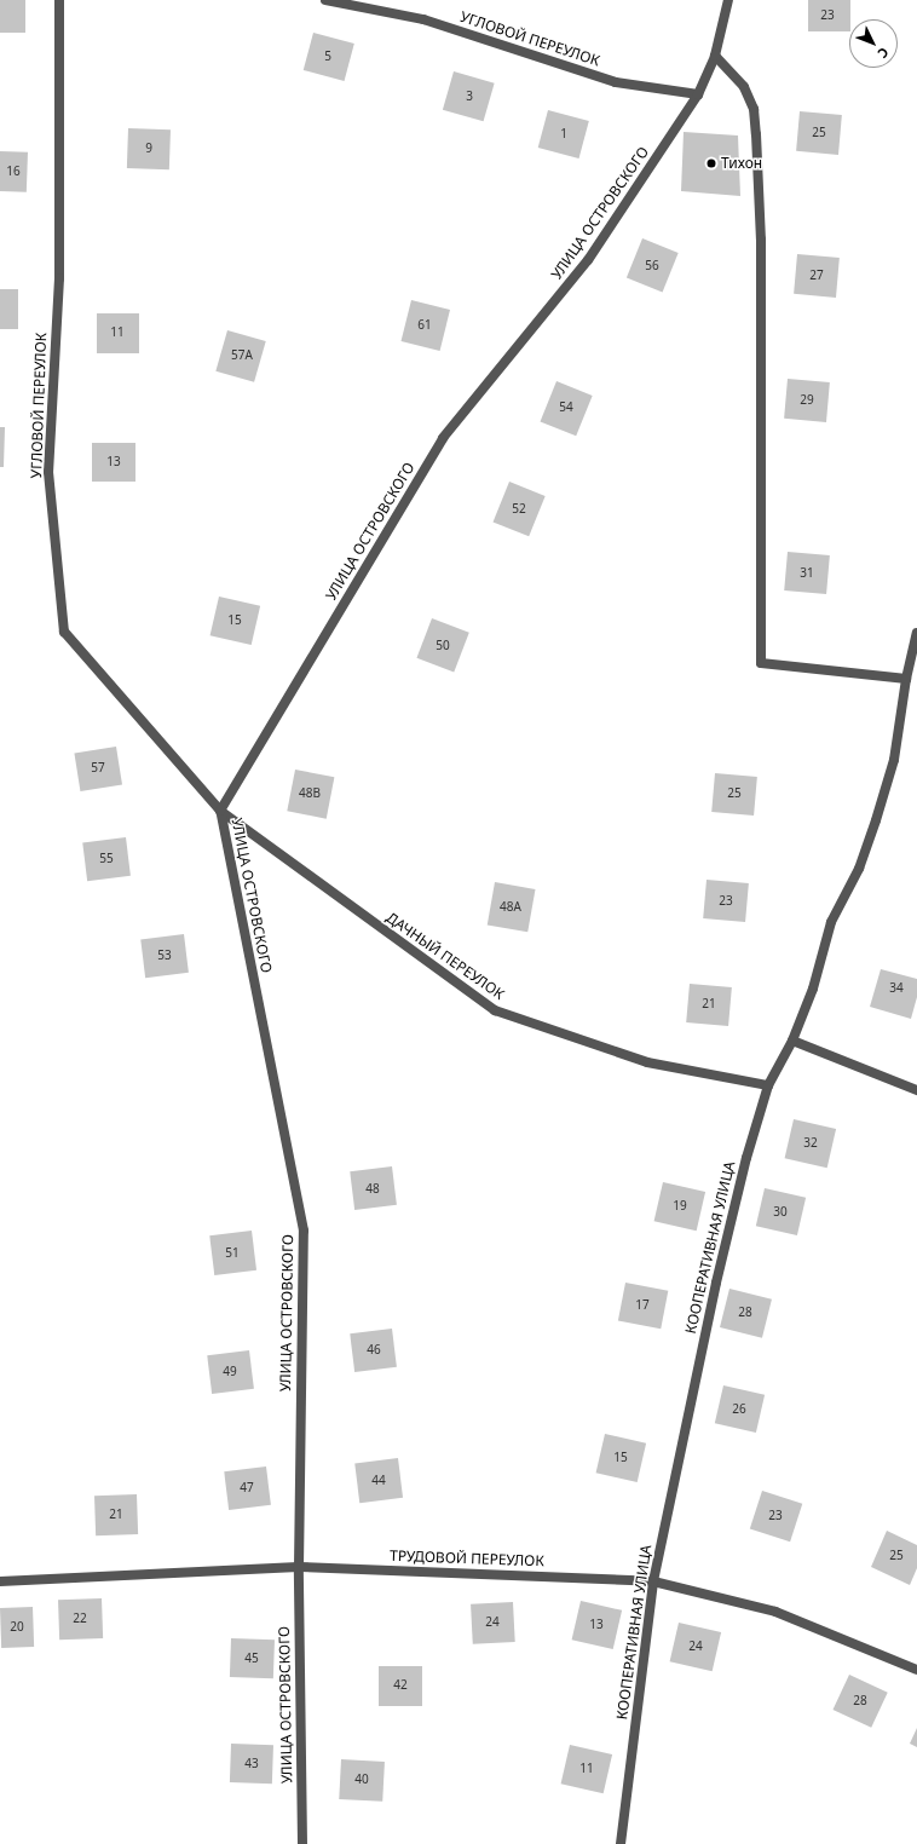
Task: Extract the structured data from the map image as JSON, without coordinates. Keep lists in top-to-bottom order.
{
  "streets": {
    "street": [
      "УГЛОВОЙ ПЕРЕУЛОК",
      "УЛИЦА ОСТРОВСКОГО",
      "ДАЧНЫЙ ПЕРЕУЛОК",
      "КООПЕРАТИВНАЯ УЛИЦА",
      "ТРУДОВОЙ ПЕРЕУЛОК"
    ]
  },
  "crossings": [
    ["УГЛОВОЙ ПЕРЕУЛОК", "УЛИЦА ОСТРОВСКОГО"],
    ["УГЛОВОЙ ПЕРЕУЛОК", "ДАЧНЫЙ ПЕРЕУЛОК"],
    ["УЛИЦА ОСТРОВСКОГО", "ДАЧНЫЙ ПЕРЕУЛОК"],
    ["УЛИЦА ОСТРОВСКОГО", "ТРУДОВОЙ ПЕРЕУЛОК"],
    ["ДАЧНЫЙ ПЕРЕУЛОК", "КООПЕРАТИВНАЯ УЛИЦА"],
    ["КООПЕРАТИВНАЯ УЛИЦА", "ТРУДОВОЙ ПЕРЕУЛОК"]
  ],
  "places": ["Тихон"],
  "house_numbers": [
    "23",
    "5",
    "3",
    "25",
    "1",
    "9",
    "16",
    "56",
    "27",
    "61",
    "11",
    "57А",
    "29",
    "54",
    "13",
    "52",
    "31",
    "15",
    "50",
    "57",
    "48В",
    "25",
    "55",
    "23",
    "48А",
    "53",
    "34",
    "21",
    "32",
    "48",
    "19",
    "30",
    "51",
    "17",
    "28",
    "46",
    "49",
    "26",
    "15",
    "44",
    "47",
    "21",
    "23",
    "25",
    "22",
    "24",
    "13",
    "20",
    "24",
    "45",
    "42",
    "28",
    "43",
    "11",
    "40"
  ],
  "north": "bottom right"
}
